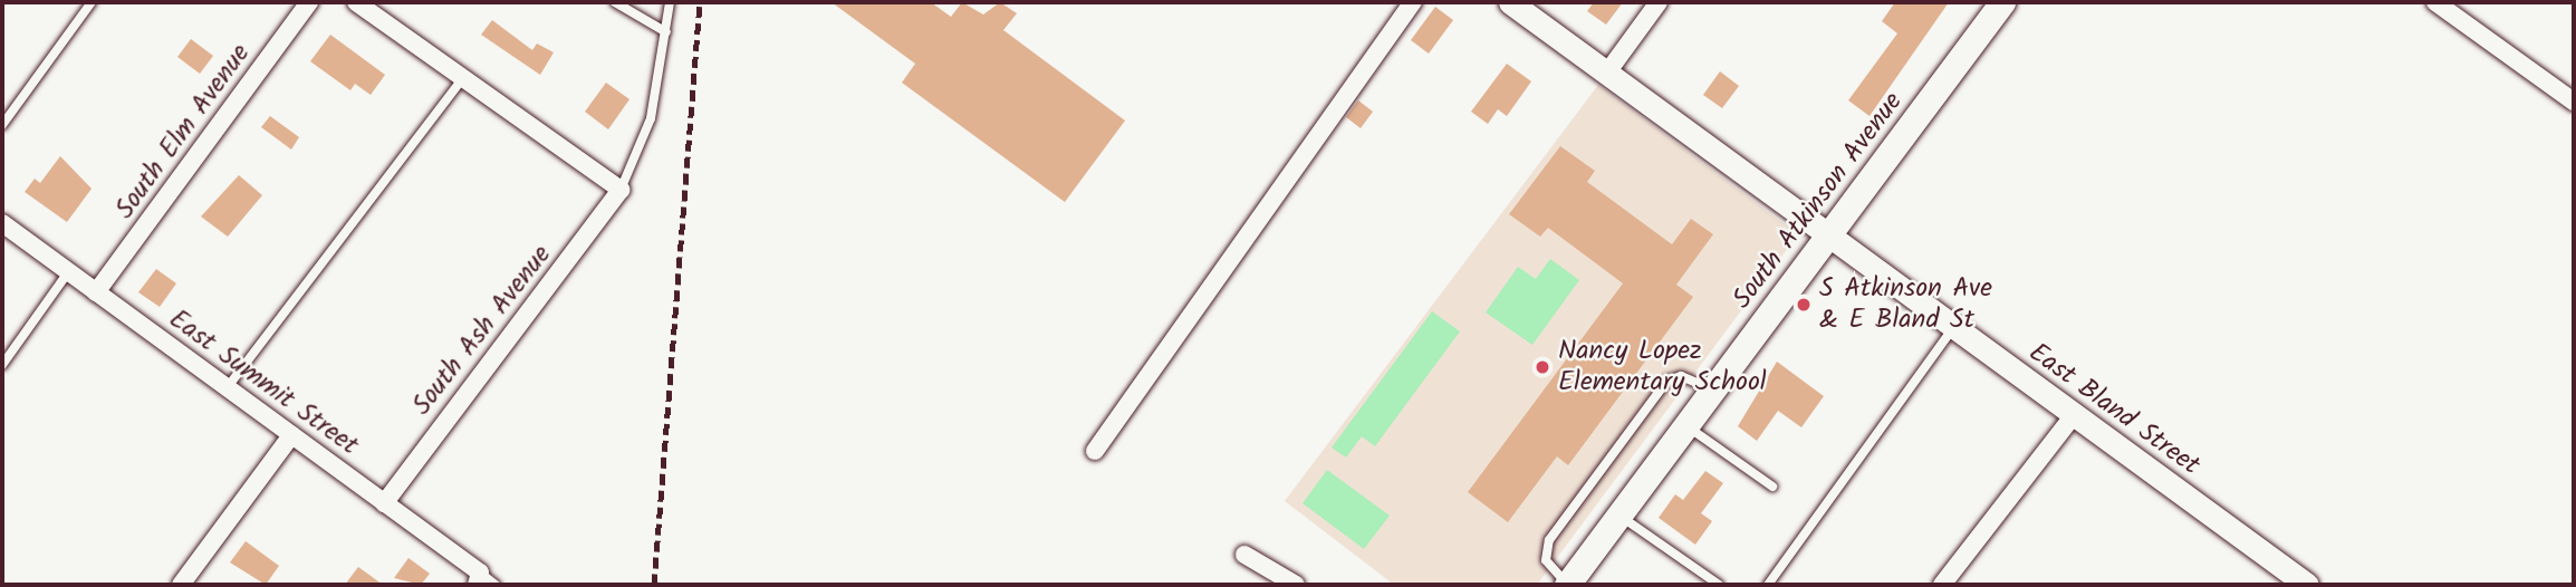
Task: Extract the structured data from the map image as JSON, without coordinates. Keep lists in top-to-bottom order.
{
  "streets": {
    "main road": ["South Atkinson Avenue"],
    "street": [
      "South Elm Avenue",
      "South Ash Avenue",
      "East Summit Street",
      "East Bland Street"
    ]
  },
  "crossings": [
    ["South Elm Avenue", "East Summit Street"],
    ["South Atkinson Avenue", "East Bland Street"],
    ["South Ash Avenue", "East Summit Street"]
  ],
  "places": ["S Atkinson Ave & E Bland St", "Nancy Lopez Elementary School"]
}
